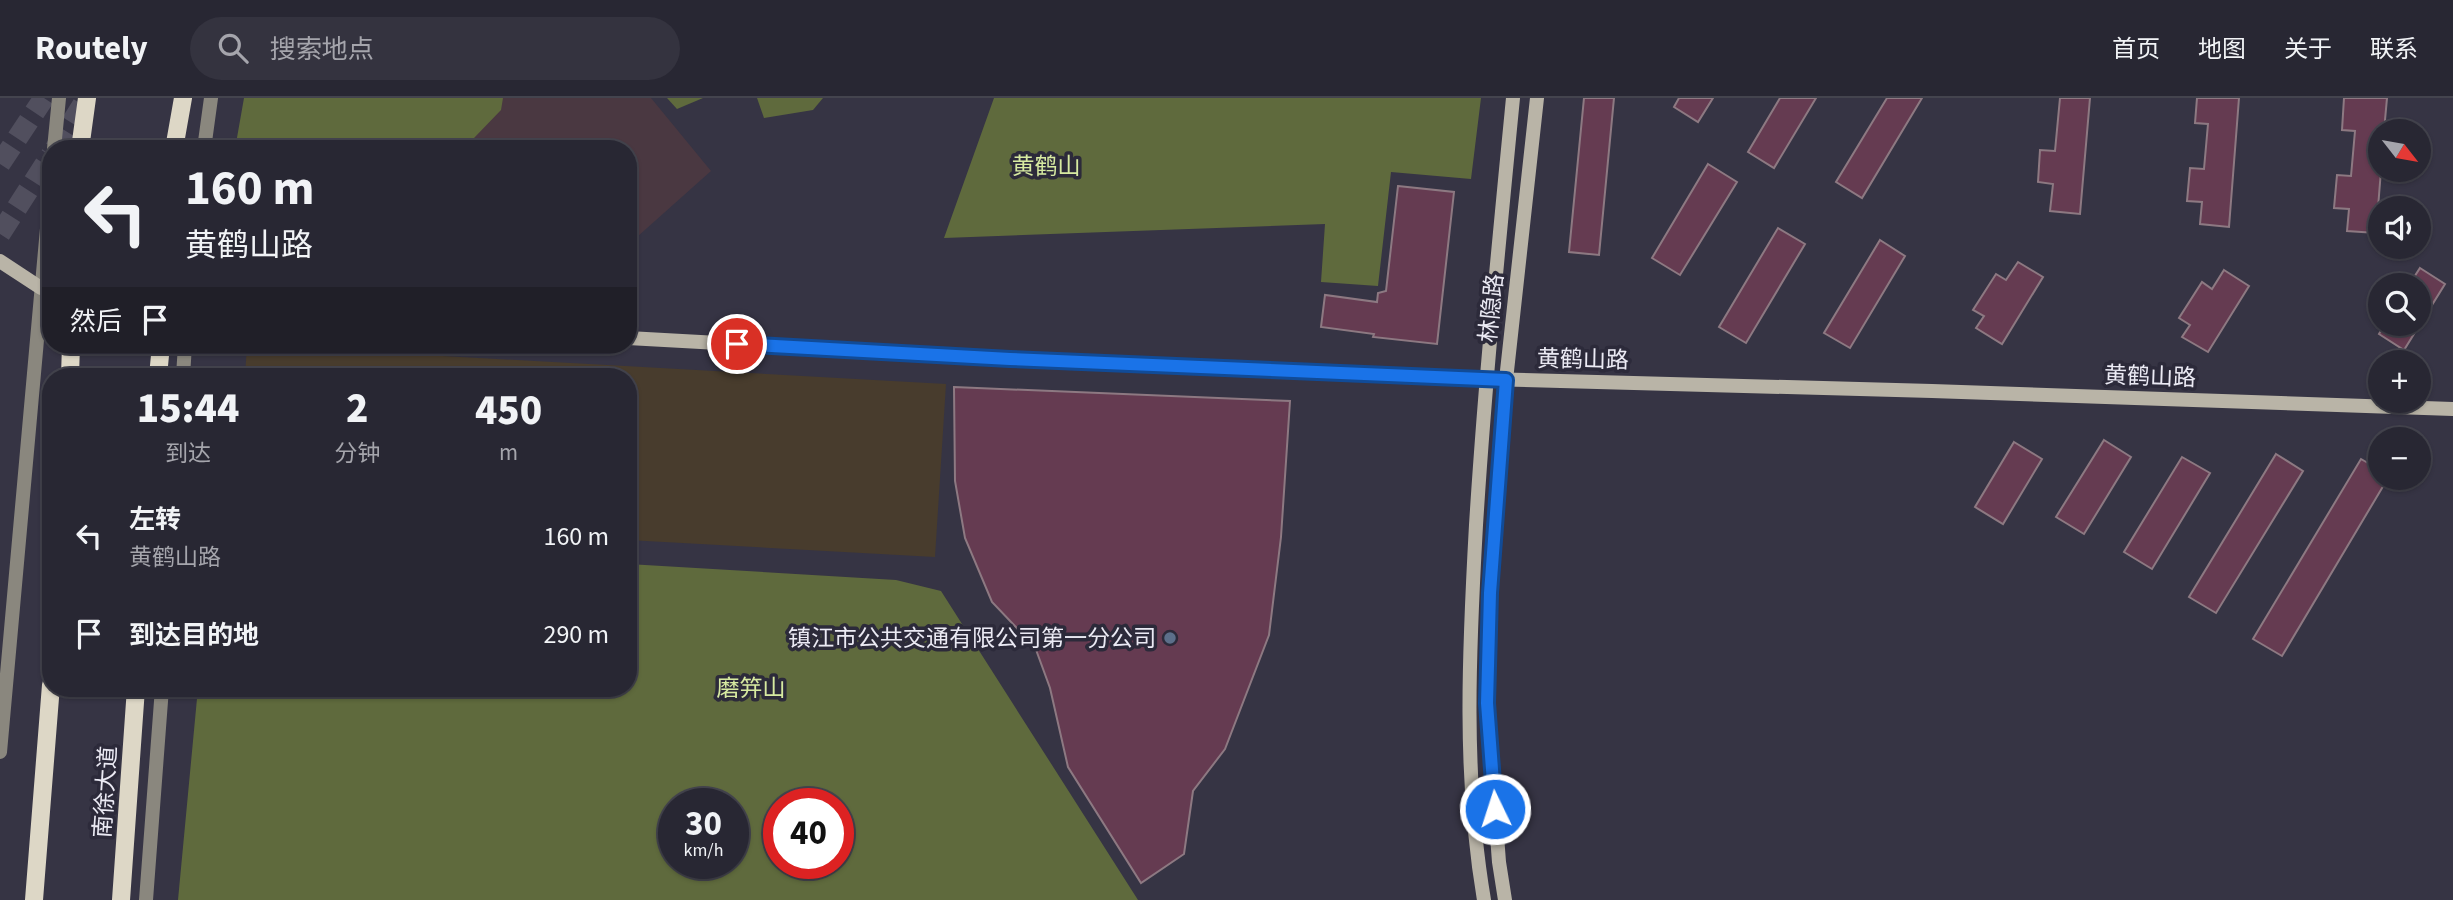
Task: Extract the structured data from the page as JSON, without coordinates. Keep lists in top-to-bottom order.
{
  "streets": {
    "main road": ["南徐大道"],
    "street": ["林隐路", "黄鹤山路"]
  },
  "crossings": [
    ["林隐路", "黄鹤山路"]
  ],
  "parks": ["黄鹤山", "磨笄山"],
  "places": ["镇江市公共交通有限公司第一分公司"],
  "north": "bottom right",
  "page": {
    "header": "Routely",
    "search": "搜索地点",
    "nav": [
      "首页",
      "地图",
      "关于",
      "联系"
    ],
    "map_buttons": ["+", "−"],
    "turn": ["160 m", "黄鹤山路"],
    "then": "然后",
    "eta": [
      "15:44",
      "到达",
      "2",
      "分钟",
      "450",
      "m"
    ],
    "list": [
      {
        "name": "左转",
        "note": "黄鹤山路",
        "value": "160 m"
      },
      {
        "name": "到达目的地",
        "value": "290 m"
      }
    ],
    "speed": "30 km/h",
    "limit": "40"
  }
}
